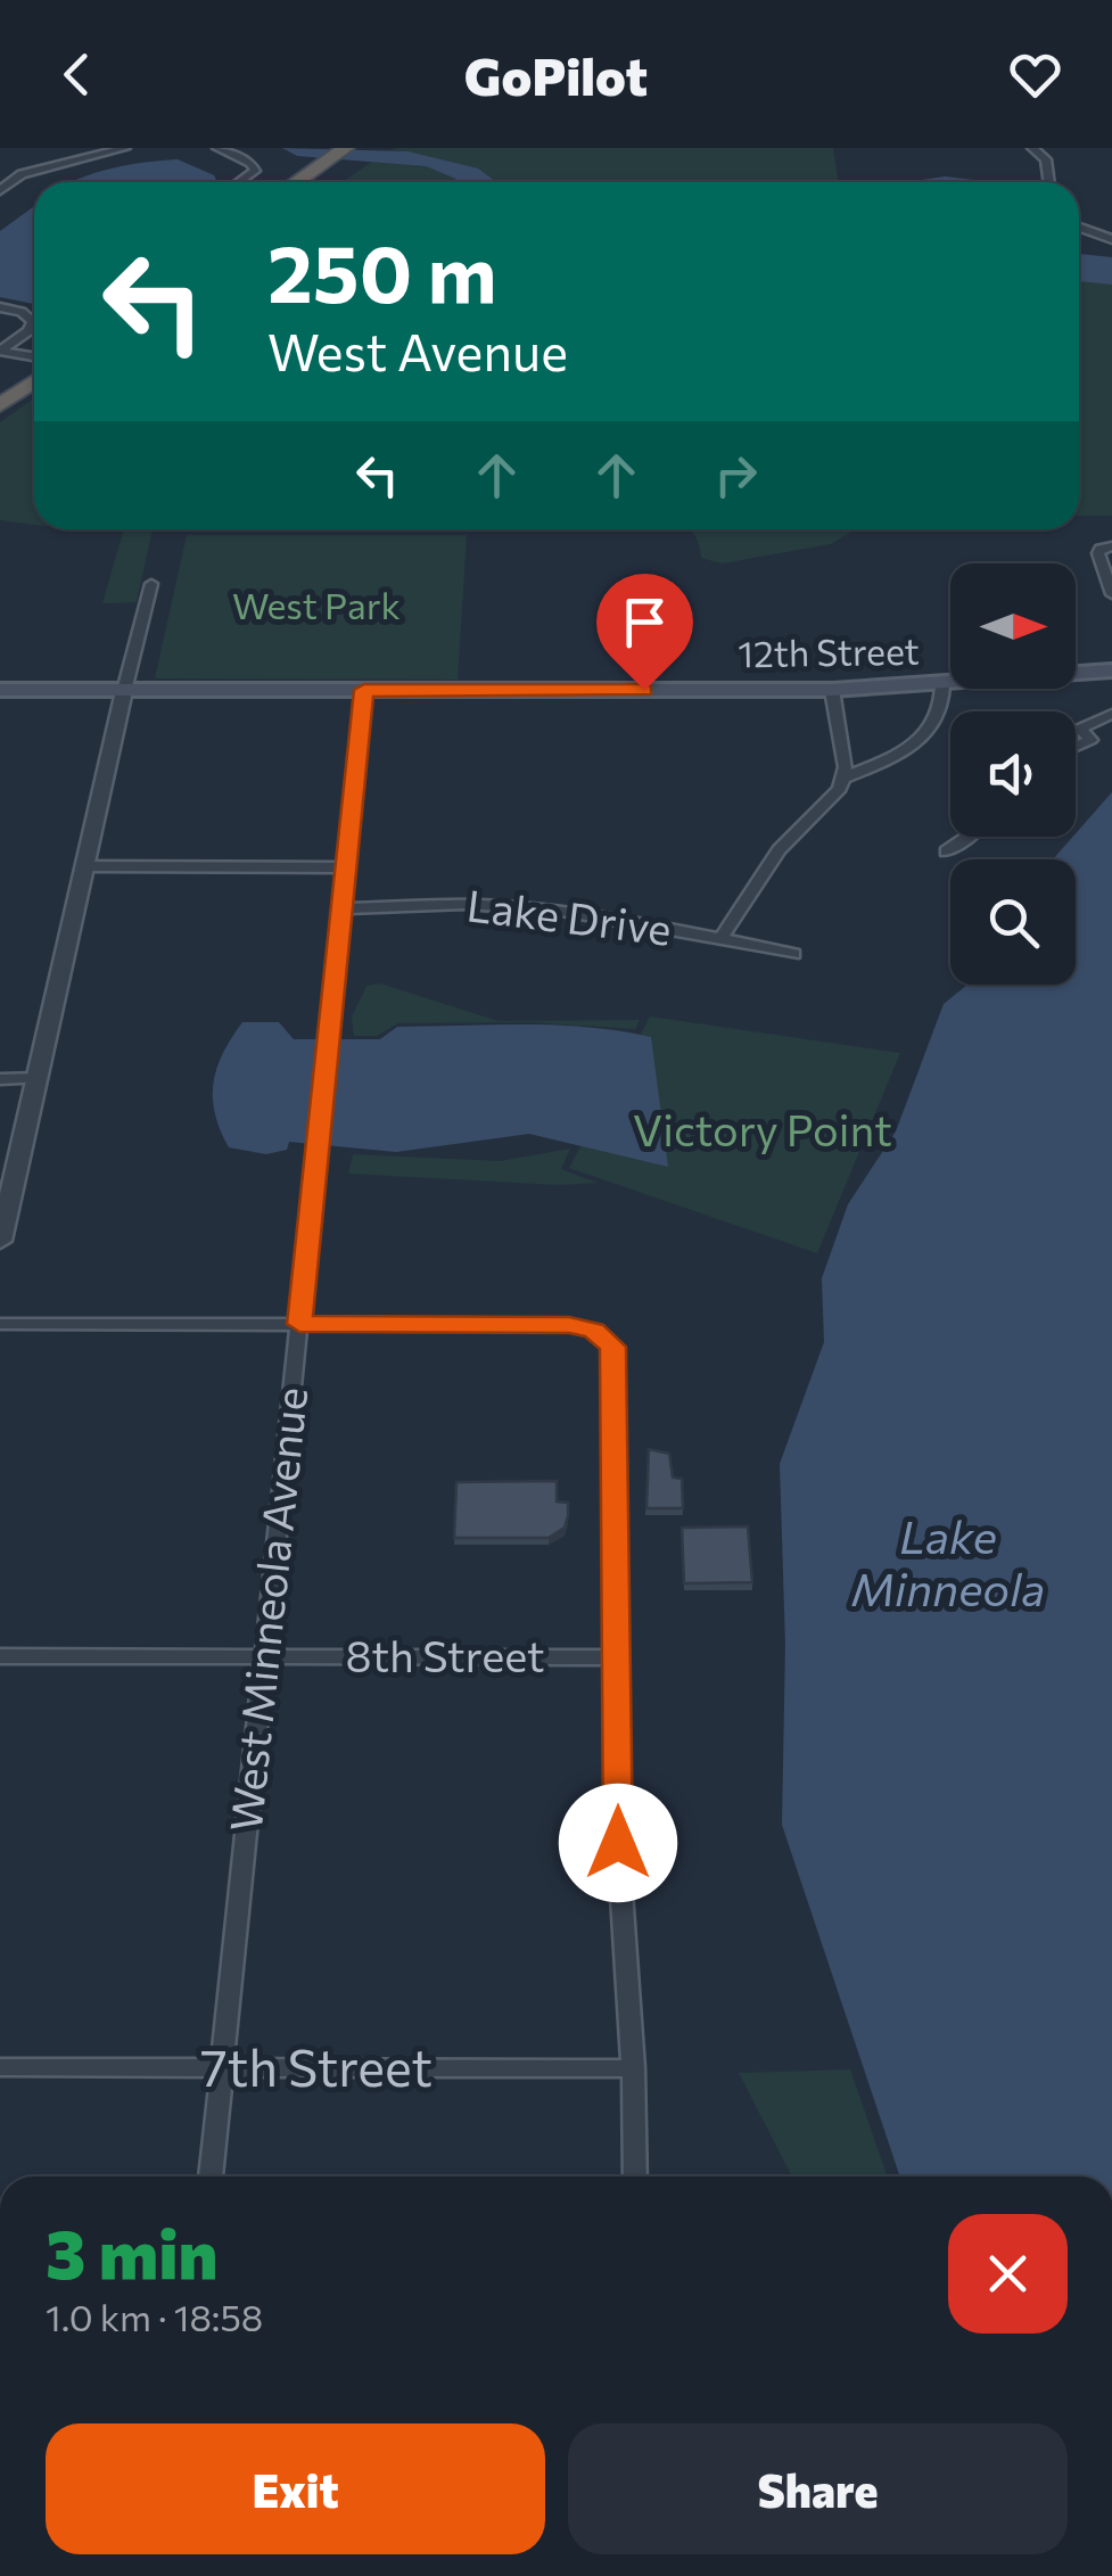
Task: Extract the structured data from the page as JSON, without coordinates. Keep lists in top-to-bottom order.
{
  "streets": {
    "main road": ["12th Street"],
    "street": [
      "Lake Drive",
      "West Minneola Avenue",
      "8th Street",
      "7th Street"
    ]
  },
  "crossings": [
    ["12th Street", "West Minneola Avenue"],
    ["Lake Drive", "West Minneola Avenue"],
    ["West Minneola Avenue", "8th Street"],
    ["West Minneola Avenue", "7th Street"]
  ],
  "water": ["Lake Minneola"],
  "parks": ["West Park", "Victory Point"],
  "north": "right",
  "page": {
    "header": "GoPilot",
    "turn": ["250 m", "West Avenue"],
    "heading": ["3 min", "1.0 km · 18:58"],
    "buttons": ["Exit", "Share"]
  }
}
